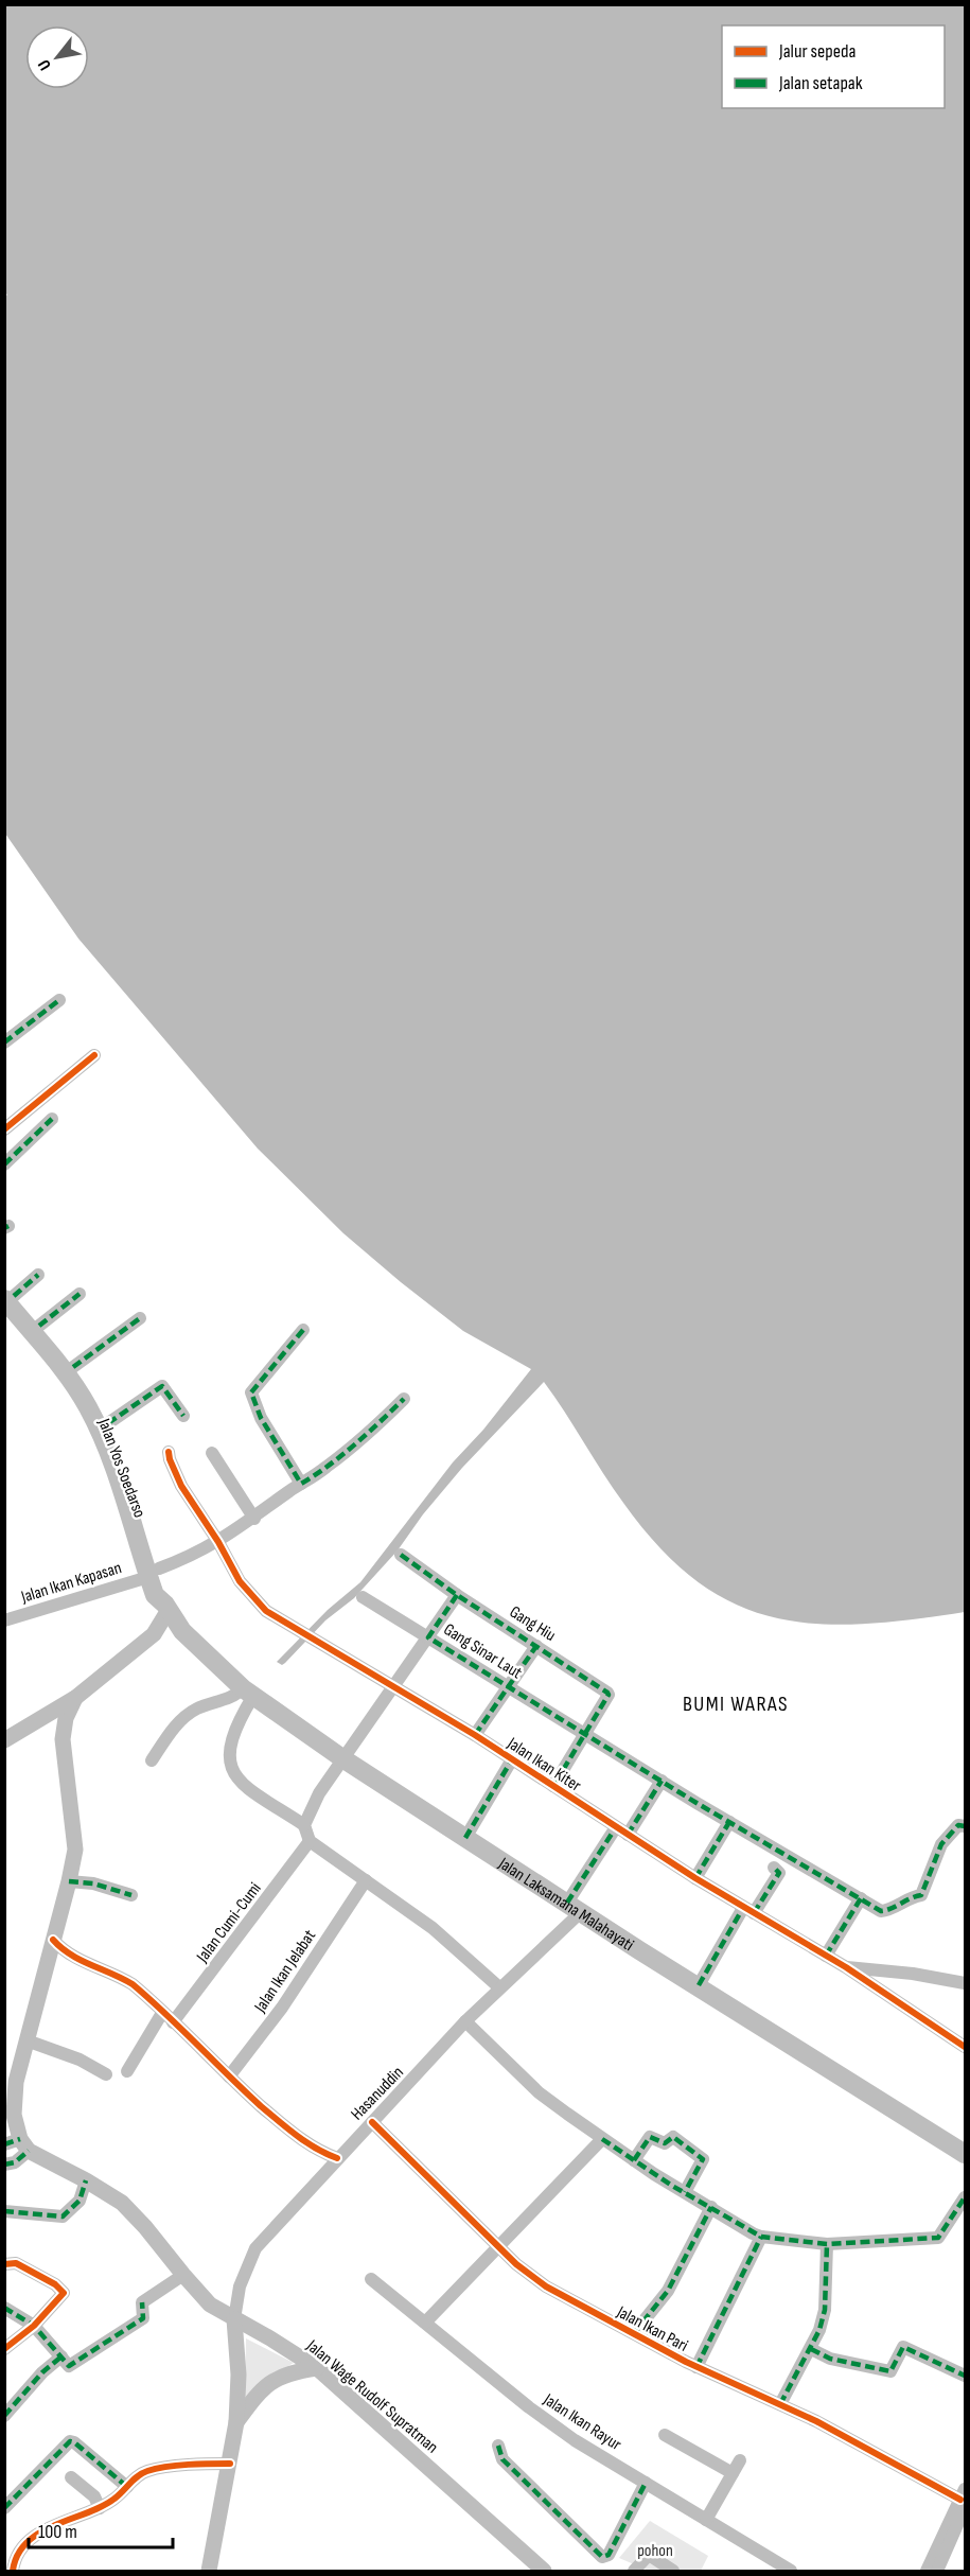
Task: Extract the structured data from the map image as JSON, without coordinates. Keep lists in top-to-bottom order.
{
  "streets": {
    "highway": ["Jalan Yos Soedarso", "Jalan Laksamana Malahayati"],
    "main road": ["Jalan Wage Rudolf Supratman"],
    "street": [
      "Jalan Ikan Kapasan",
      "Gang Hiu",
      "Gang Sinar Laut",
      "Jalan Ikan Kiter",
      "Jalan Cumi-Cumi",
      "Jalan Ikan Jelabat",
      "Hasanuddin",
      "Jalan Ikan Pari",
      "Jalan Ikan Rayur"
    ]
  },
  "crossings": [
    ["Jalan Yos Soedarso", "Jalan Ikan Kapasan"],
    ["Jalan Yos Soedarso", "Jalan Laksamana Malahayati"],
    ["Jalan Ikan Kapasan", "Jalan Ikan Kiter"],
    ["Gang Hiu", "Gang Sinar Laut"],
    ["Gang Sinar Laut", "Hasanuddin"],
    ["Jalan Ikan Kiter", "Hasanuddin"],
    ["Jalan Laksamana Malahayati", "Hasanuddin"],
    ["Hasanuddin", "Jalan Ikan Pari"],
    ["Hasanuddin", "Jalan Wage Rudolf Supratman"]
  ],
  "districts": ["BUMI WARAS"],
  "parks": ["pohon"],
  "legend": ["Jalur sepeda", "Jalan setapak"],
  "scale_bar": "100 m",
  "north": "bottom left"
}
